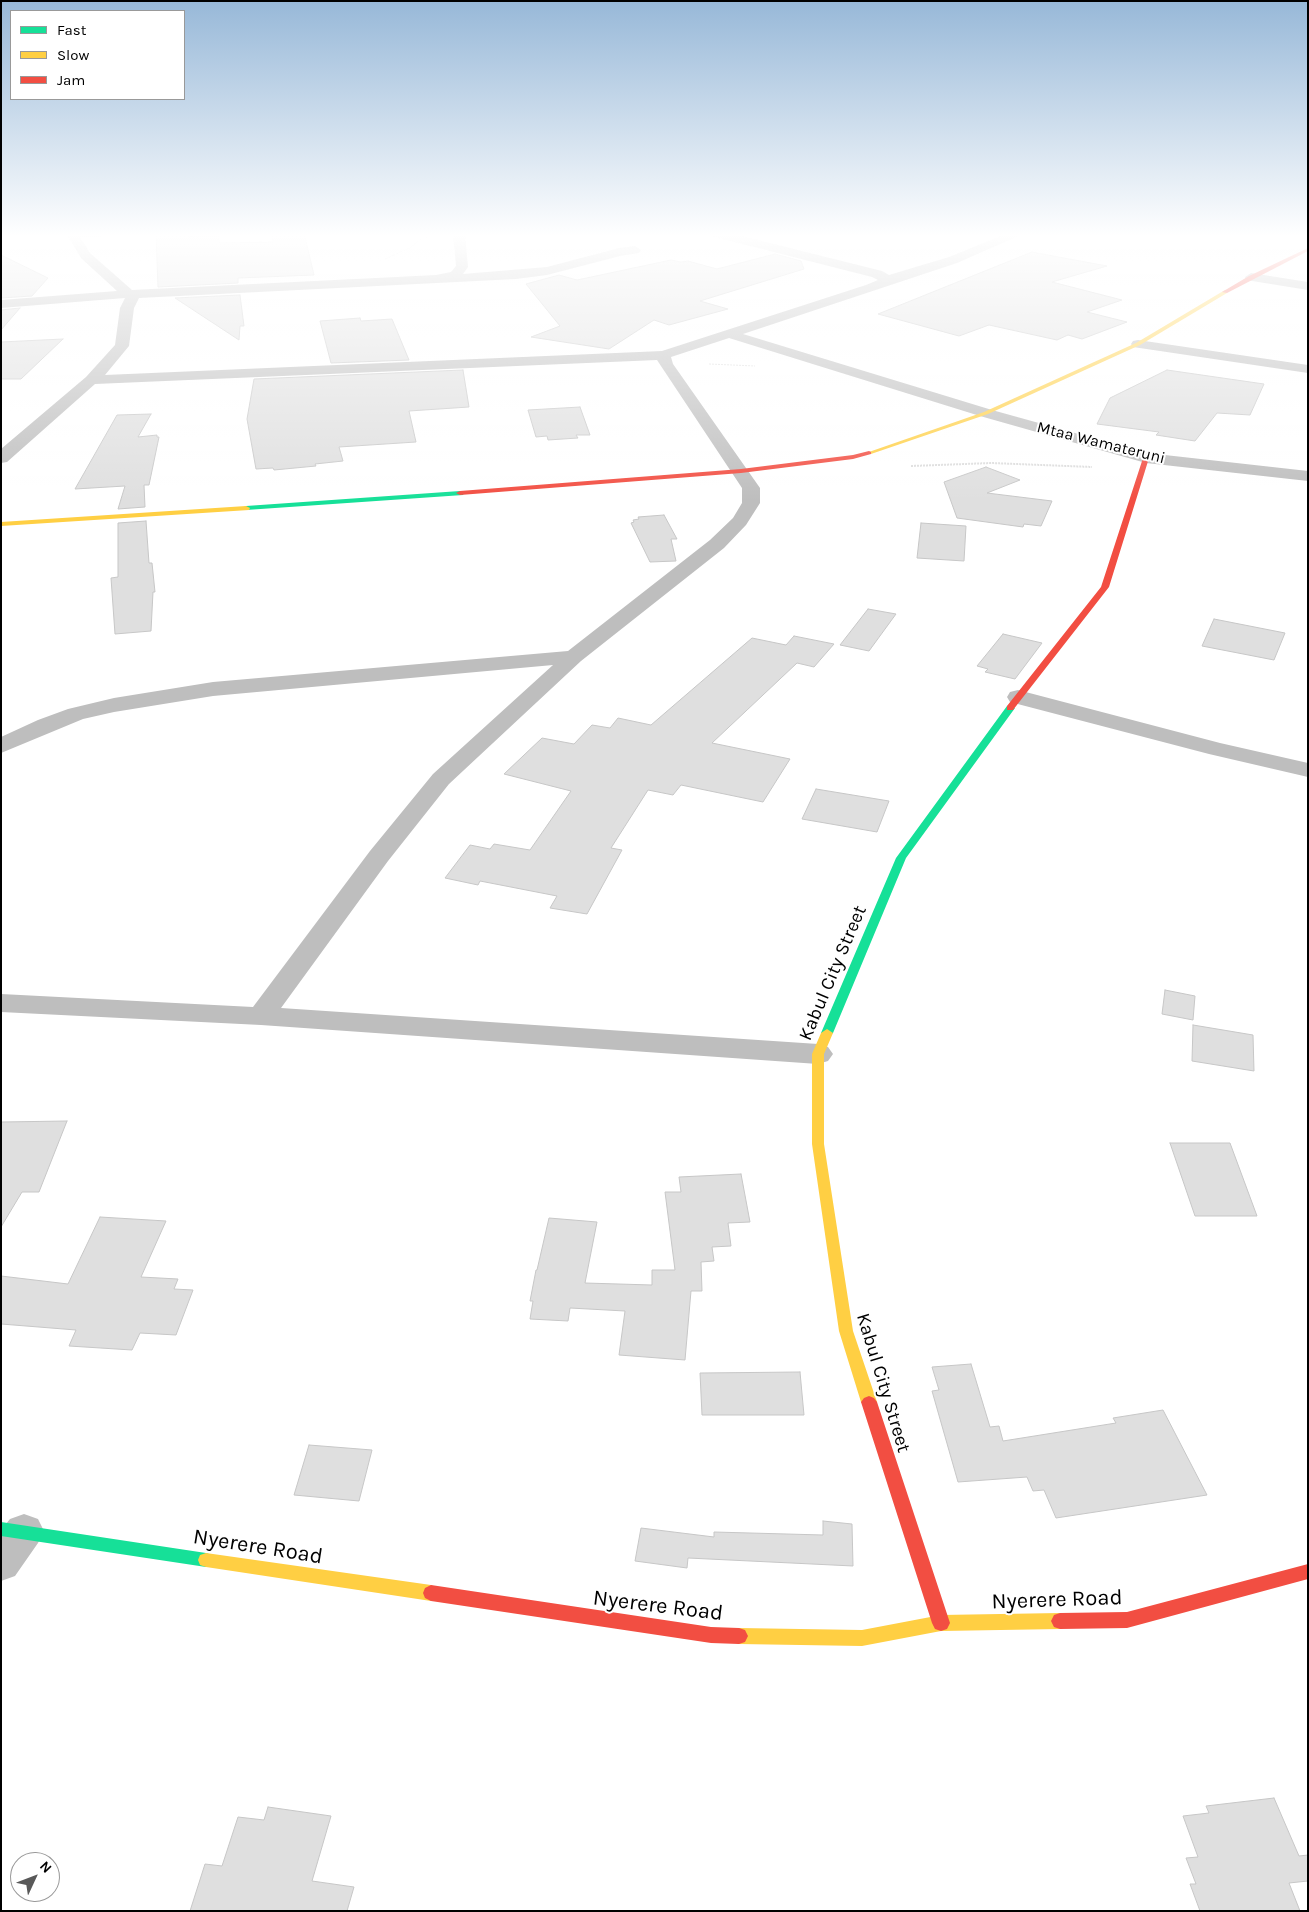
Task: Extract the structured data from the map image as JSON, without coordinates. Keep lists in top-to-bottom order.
{
  "streets": {
    "street": ["Mtaa Wamateruni", "Kabul City Street", "Nyerere Road"]
  },
  "crossings": [
    ["Mtaa Wamateruni", "Kabul City Street"],
    ["Kabul City Street", "Nyerere Road"]
  ],
  "legend": ["Fast", "Slow", "Jam"],
  "north": "top right"
}
